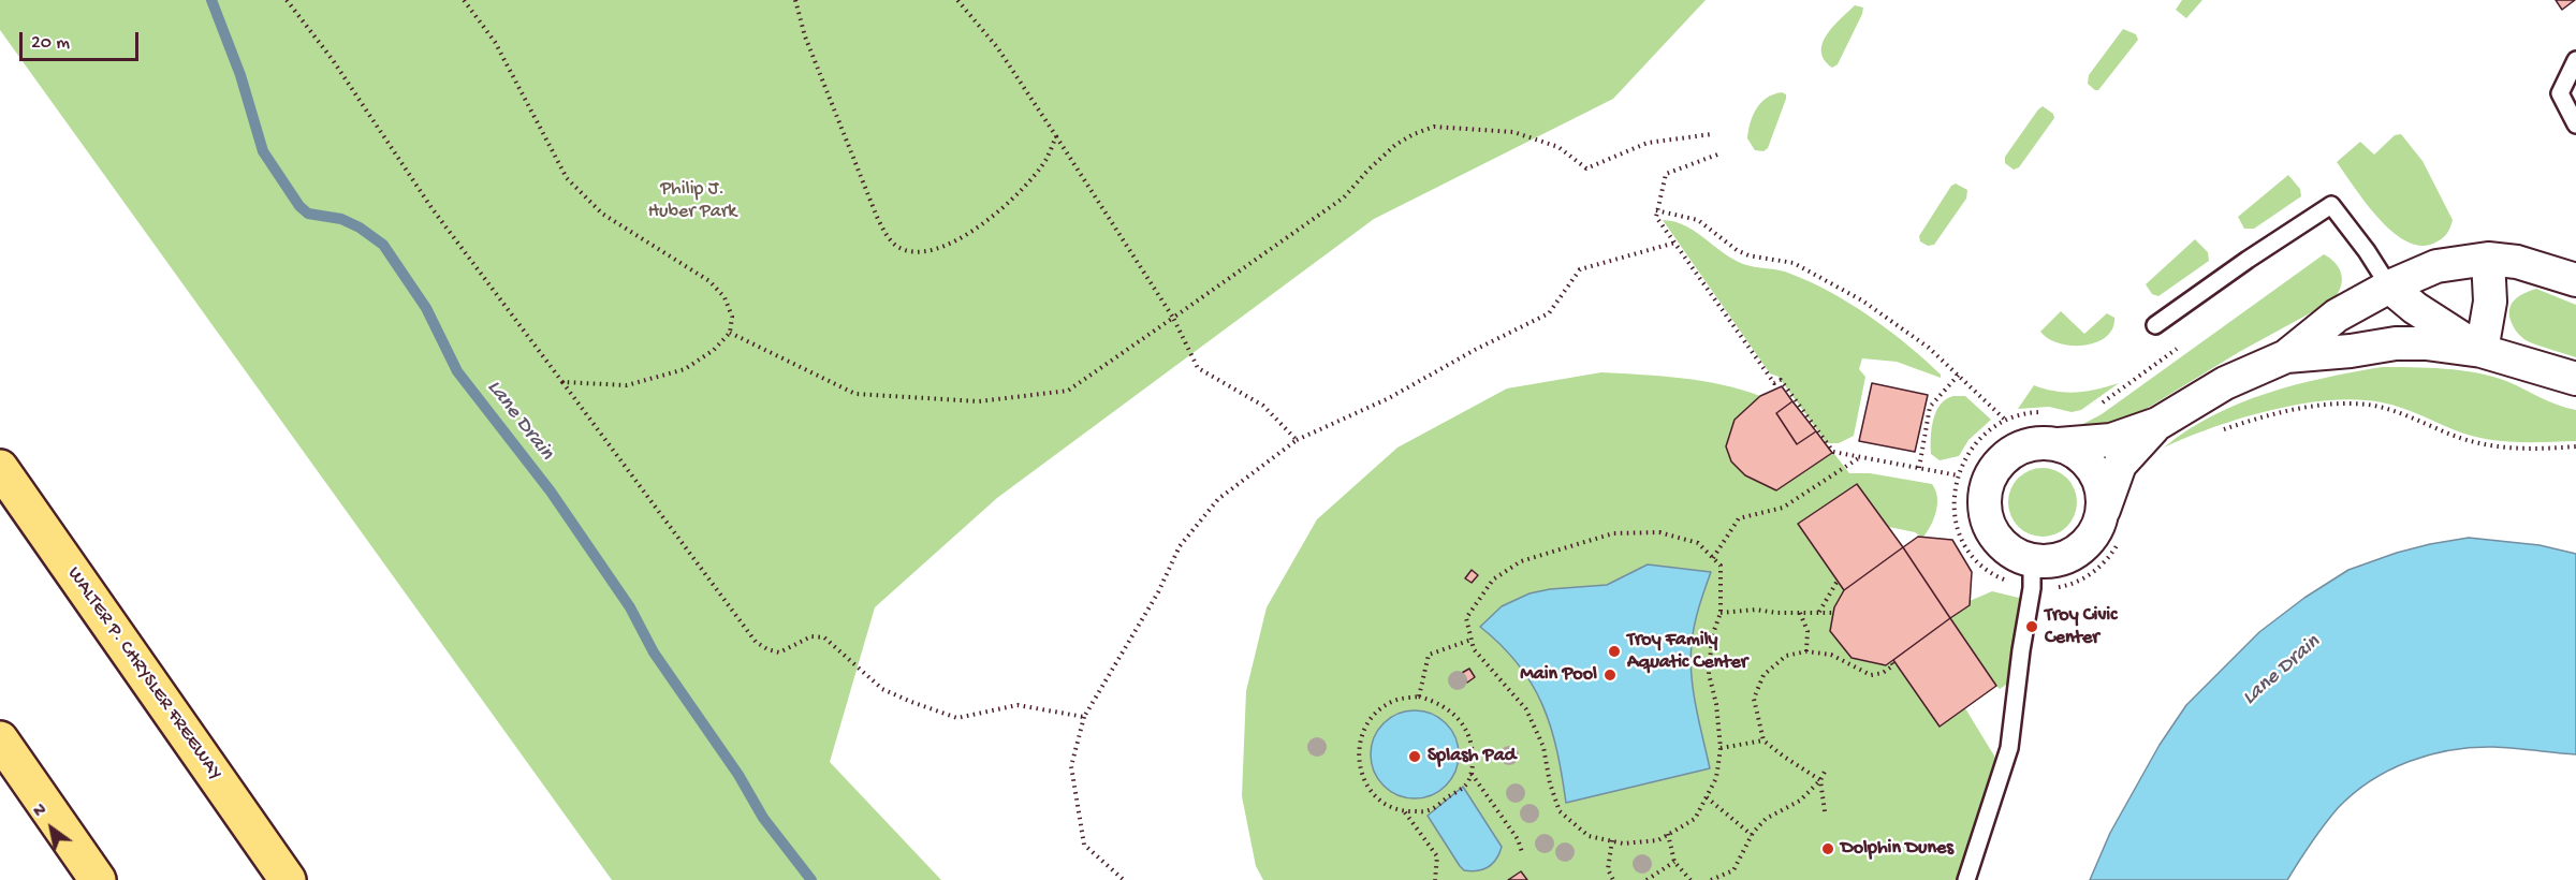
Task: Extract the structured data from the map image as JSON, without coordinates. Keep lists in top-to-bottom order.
{
  "streets": {
    "highway": ["WALTER P. CHRYSLER FREEWAY"]
  },
  "water": ["Lane Drain"],
  "parks": ["Philip J. Huber Park"],
  "places": [
    "Troy Civic Center",
    "Troy Family Aquatic Center",
    "Main Pool",
    "Splash Pad",
    "Dolphin Dunes"
  ],
  "scale_bar": "20 m",
  "north": "top left"
}
